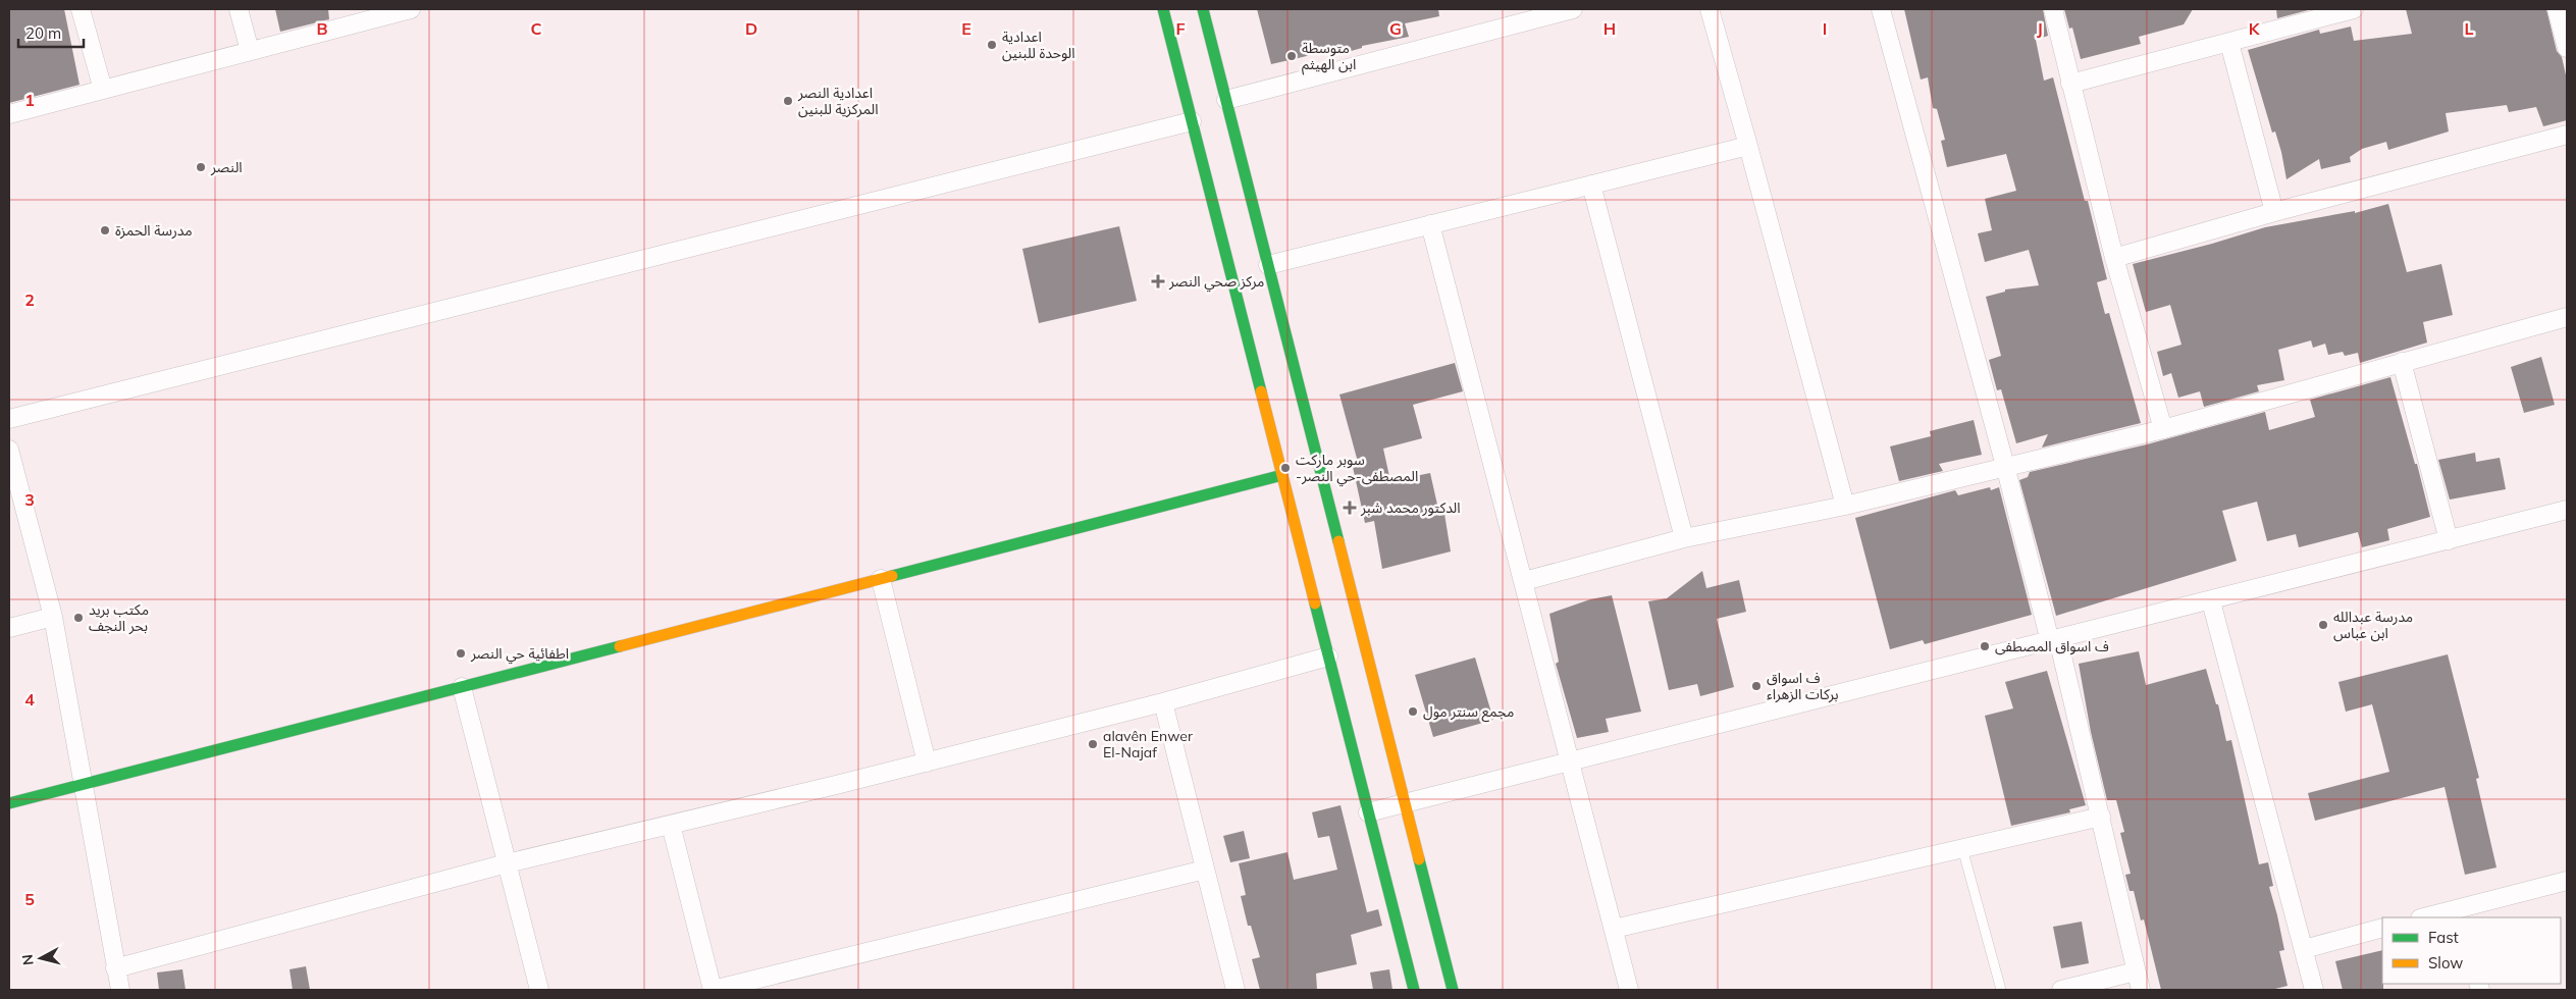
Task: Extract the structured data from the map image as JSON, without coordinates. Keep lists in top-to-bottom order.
{
  "places": {
    "other": [
      "اعدادية الوحدة للبنين",
      "متوسطة ابن الهيثم",
      "اعدادية النصر المركزية للبنين",
      "النصر",
      "مدرسة الحمزة",
      "سوبر ماركت -المصطفى-حي النصر",
      "مكتب بريد بحر النجف",
      "مدرسة عبدالله ابن عباس",
      "ف اسواق المصطفى",
      "اطفائية حي النصر",
      "ف اسواق بركات الزهراء",
      "مجمع سنتر مول",
      "alavên Enwer El-Najaf"
    ],
    "health": ["مركز صحي النصر", "الدكتور محمد شبر"]
  },
  "legend": ["Fast", "Slow"],
  "scale_bar": "20 m",
  "north": "left",
  "grid": {
    "columns": [
      "B",
      "C",
      "D",
      "E",
      "F",
      "G",
      "H",
      "I",
      "J",
      "K",
      "L"
    ],
    "rows": [
      "1",
      "2",
      "3",
      "4",
      "5"
    ]
  }
}
